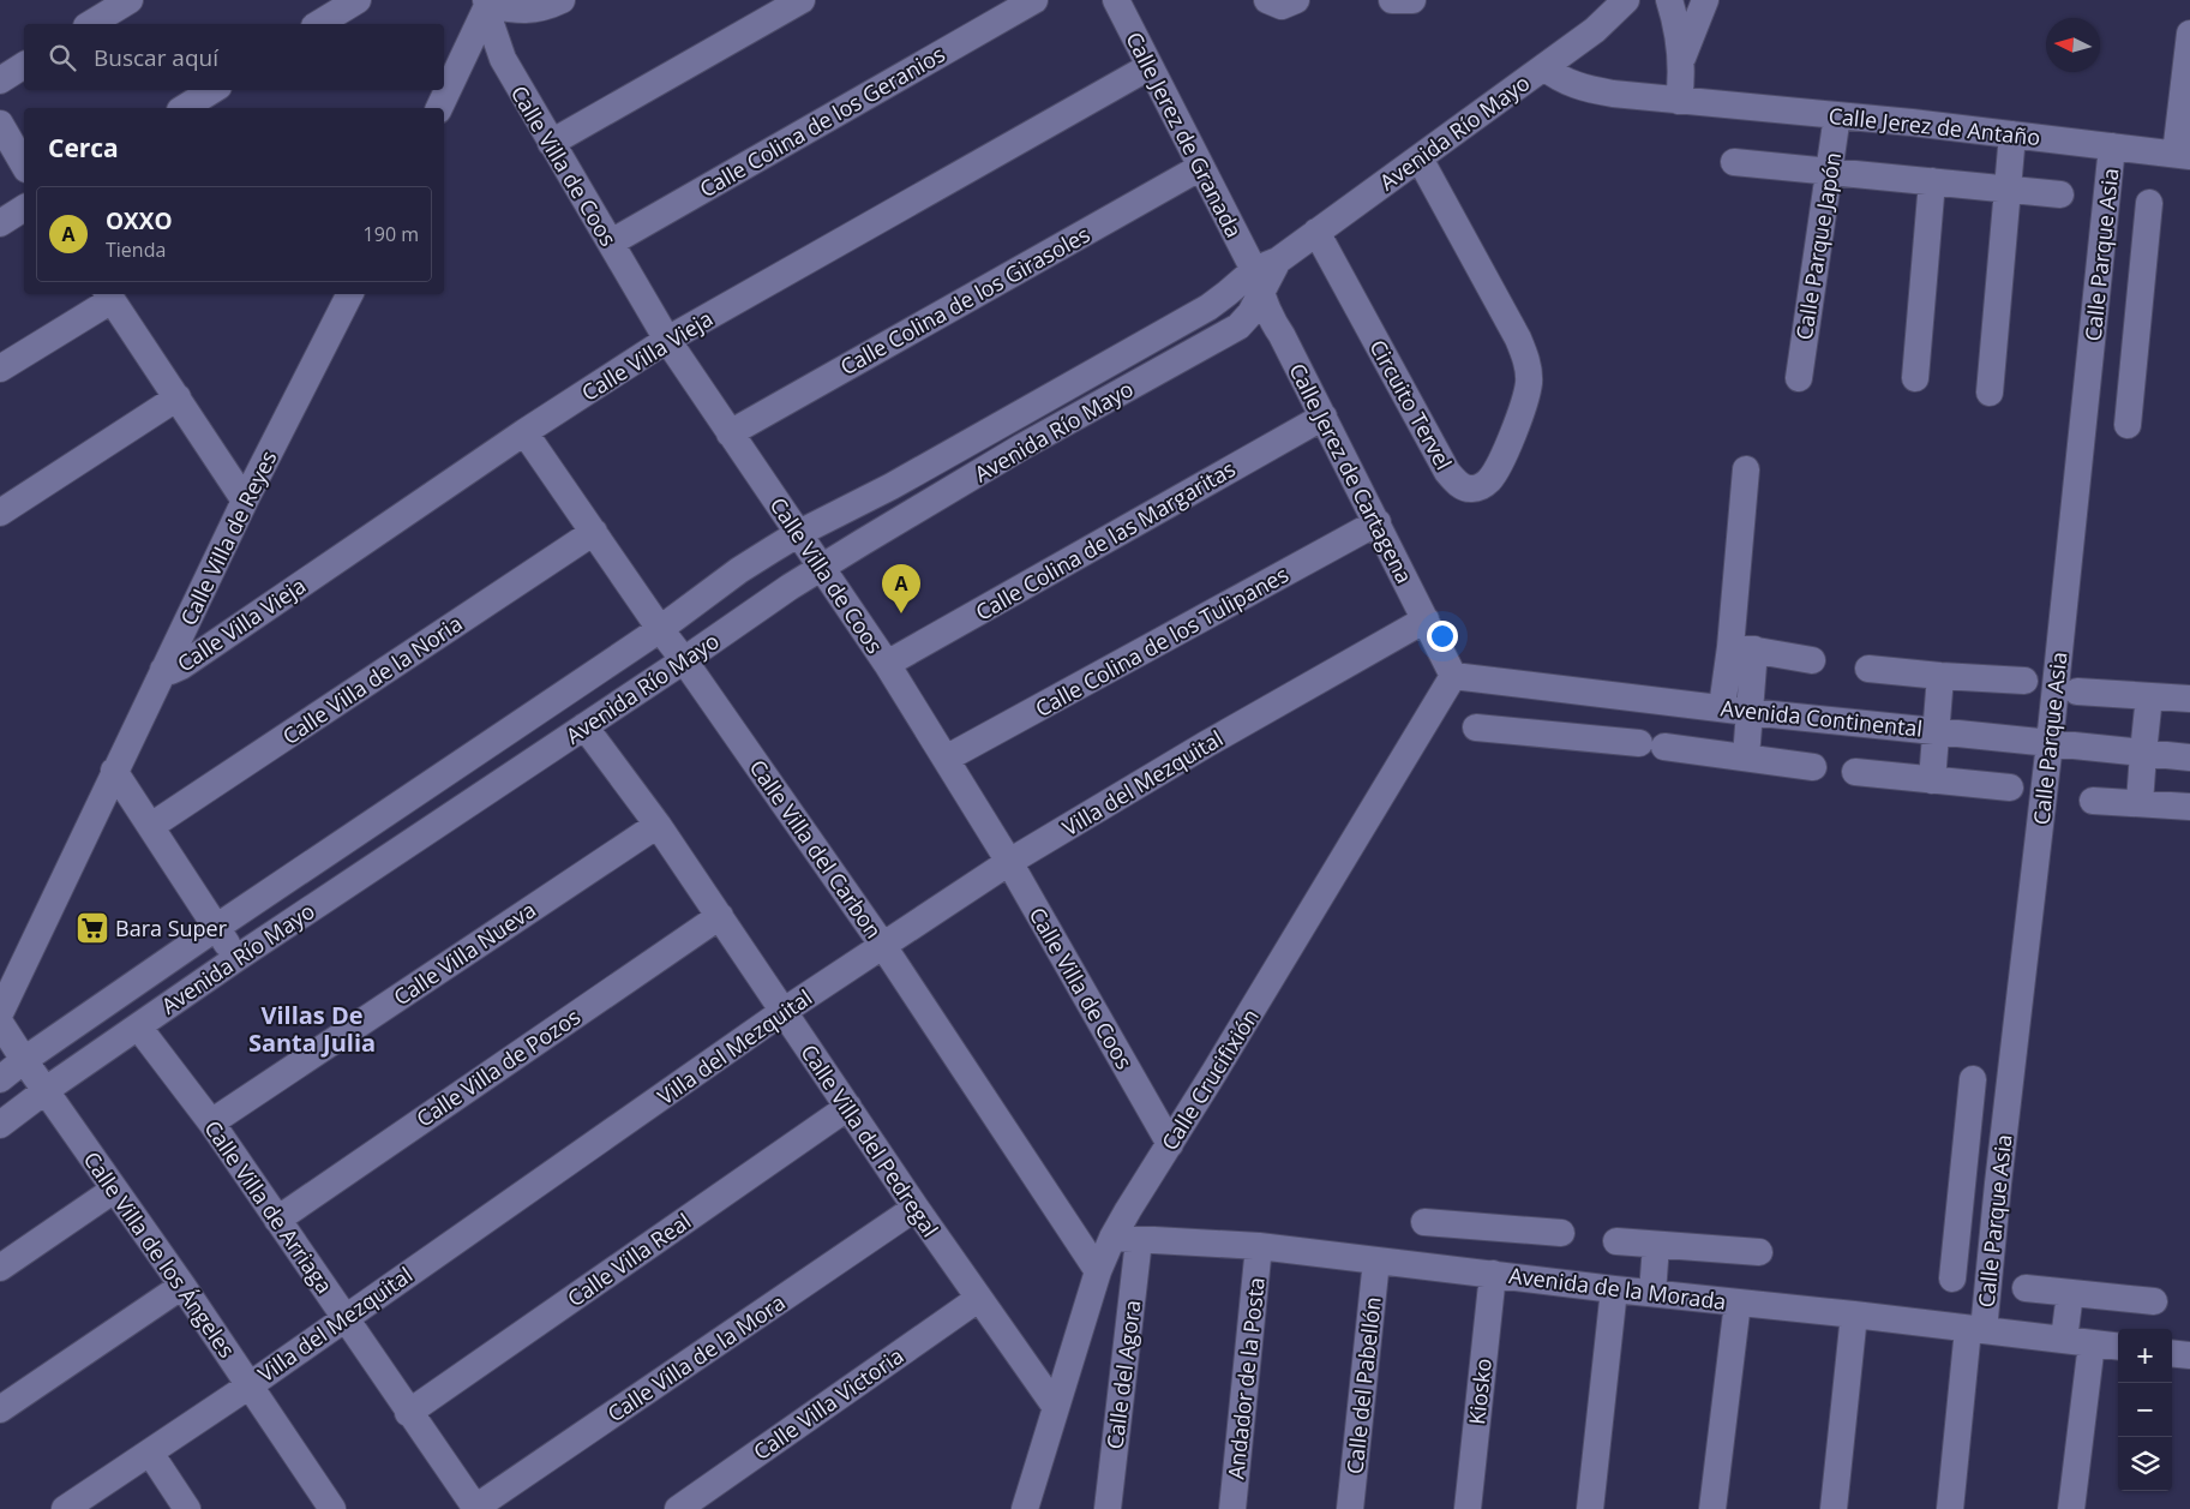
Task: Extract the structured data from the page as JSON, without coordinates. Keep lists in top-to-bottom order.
{
  "streets": {
    "street": [
      "Calle Colina de los Geranios",
      "Calle Jerez de Antaño",
      "Avenida Río Mayo",
      "Calle Jerez de Granada",
      "Calle Villa de Coos",
      "Calle Parque Japón",
      "Calle Parque Asia",
      "Calle Colina de los Girasoles",
      "Calle Villa Vieja",
      "Circuito Tervel",
      "Calle Jerez de Cartagena",
      "Calle Villa de Reyes",
      "Calle Colina de las Margaritas",
      "Calle Colina de los Tulipanes",
      "Calle Villa de la Noria",
      "Avenida Continental",
      "Villa del Mezquital",
      "Calle Villa del Carbon",
      "Calle Villa Nueva",
      "Calle Villa de Pozos",
      "Calle Crucifixión",
      "Calle Villa del Pedregal",
      "Calle Villa de Arriaga",
      "Calle Villa de los Ángeles",
      "Calle Villa Real",
      "Avenida de la Morada",
      "Calle Villa de la Mora",
      "Calle del Agora",
      "Andador de la Posta",
      "Calle del Pabellón",
      "Kiosko",
      "Calle Villa Victoria"
    ]
  },
  "crossings": [
    ["Calle Colina de los Geranios", "Calle Villa de Coos"],
    ["Calle Jerez de Antaño", "Avenida Río Mayo"],
    ["Calle Jerez de Antaño", "Calle Parque Japón"],
    ["Calle Jerez de Antaño", "Calle Parque Asia"],
    ["Avenida Río Mayo", "Calle Jerez de Granada"],
    ["Avenida Río Mayo", "Calle Villa de Coos"],
    ["Avenida Río Mayo", "Circuito Tervel"],
    ["Avenida Río Mayo", "Calle Jerez de Cartagena"],
    ["Avenida Río Mayo", "Calle Villa del Carbon"],
    ["Avenida Río Mayo", "Calle Villa del Pedregal"],
    ["Avenida Río Mayo", "Calle Villa de Arriaga"],
    ["Avenida Río Mayo", "Calle Villa de los Ángeles"],
    ["Calle Jerez de Granada", "Calle Colina de los Girasoles"],
    ["Calle Jerez de Granada", "Calle Villa Vieja"],
    ["Calle Jerez de Granada", "Calle Jerez de Cartagena"],
    ["Calle Villa de Coos", "Calle Colina de los Girasoles"],
    ["Calle Villa de Coos", "Calle Villa Vieja"],
    ["Calle Villa de Coos", "Calle Colina de las Margaritas"],
    ["Calle Villa de Coos", "Calle Colina de los Tulipanes"],
    ["Calle Villa de Coos", "Villa del Mezquital"],
    ["Calle Villa de Coos", "Calle Crucifixión"],
    ["Calle Parque Asia", "Avenida Continental"],
    ["Calle Parque Asia", "Avenida de la Morada"],
    ["Calle Villa Vieja", "Calle Villa de Reyes"],
    ["Calle Villa Vieja", "Calle Villa del Carbon"],
    ["Calle Jerez de Cartagena", "Calle Colina de las Margaritas"],
    ["Calle Jerez de Cartagena", "Calle Colina de los Tulipanes"],
    ["Calle Jerez de Cartagena", "Avenida Continental"],
    ["Calle Jerez de Cartagena", "Villa del Mezquital"],
    ["Calle Jerez de Cartagena", "Calle Crucifixión"],
    ["Calle Villa de la Noria", "Calle Villa del Carbon"],
    ["Avenida Continental", "Calle Crucifixión"],
    ["Villa del Mezquital", "Calle Villa del Carbon"],
    ["Villa del Mezquital", "Calle Villa del Pedregal"],
    ["Villa del Mezquital", "Calle Villa de Arriaga"],
    ["Villa del Mezquital", "Calle Villa de los Ángeles"],
    ["Calle Villa del Carbon", "Calle Crucifixión"],
    ["Calle Villa Nueva", "Calle Villa del Pedregal"],
    ["Calle Villa Nueva", "Calle Villa de Arriaga"],
    ["Calle Villa de Pozos", "Calle Villa del Pedregal"],
    ["Calle Villa de Pozos", "Calle Villa de Arriaga"],
    ["Calle Crucifixión", "Calle Villa del Pedregal"],
    ["Calle Crucifixión", "Avenida de la Morada"],
    ["Calle Villa del Pedregal", "Calle Villa Real"],
    ["Calle Villa del Pedregal", "Calle Villa de la Mora"],
    ["Calle Villa del Pedregal", "Calle Villa Victoria"],
    ["Calle Villa de Arriaga", "Calle Villa Real"],
    ["Calle Villa de Arriaga", "Calle Villa de la Mora"],
    ["Avenida de la Morada", "Calle del Agora"],
    ["Avenida de la Morada", "Andador de la Posta"],
    ["Avenida de la Morada", "Calle del Pabellón"],
    ["Avenida de la Morada", "Kiosko"]
  ],
  "districts": ["Villas De Santa Julia"],
  "places": {
    "supermarket": ["Bara Super"]
  },
  "north": "left",
  "page": {
    "search": "Buscar aquí",
    "heading": "Cerca",
    "list": [
      {
        "mark": "A",
        "name": "OXXO",
        "note": "Tienda",
        "value": "190 m"
      }
    ],
    "pins": "A",
    "map_buttons": ["+", "−"]
  }
}
